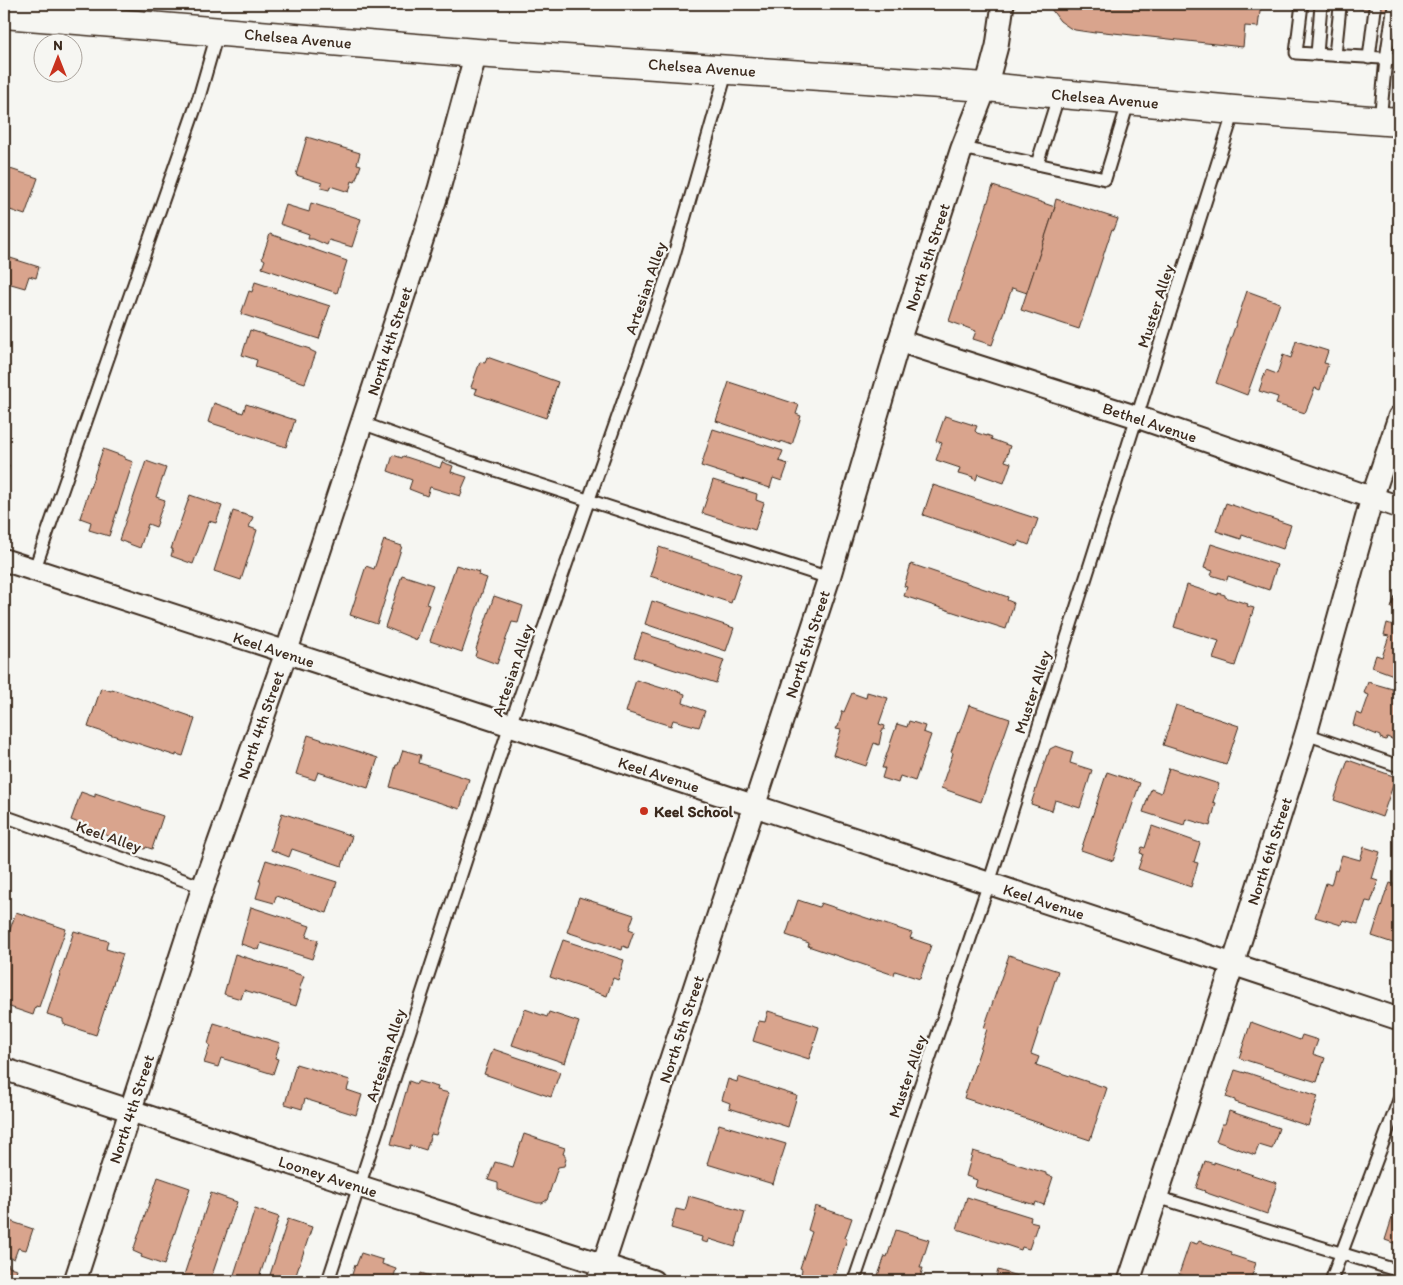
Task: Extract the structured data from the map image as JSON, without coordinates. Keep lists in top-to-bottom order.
{
  "streets": {
    "main road": ["Chelsea Avenue"],
    "street": [
      "North 5th Street",
      "North 4th Street",
      "Bethel Avenue",
      "Keel Avenue",
      "North 6th Street",
      "Looney Avenue"
    ],
    "lane": ["Artesian Alley", "Muster Alley", "Keel Alley"]
  },
  "crossings": [
    ["Chelsea Avenue", "North 5th Street"],
    ["Chelsea Avenue", "Artesian Alley"],
    ["Chelsea Avenue", "Muster Alley"],
    ["Chelsea Avenue", "North 4th Street"],
    ["North 5th Street", "Bethel Avenue"],
    ["North 5th Street", "Keel Avenue"],
    ["North 5th Street", "Looney Avenue"],
    ["Artesian Alley", "Keel Avenue"],
    ["Artesian Alley", "Looney Avenue"],
    ["Muster Alley", "Bethel Avenue"],
    ["Muster Alley", "Keel Avenue"],
    ["North 4th Street", "Keel Avenue"],
    ["North 4th Street", "Keel Alley"],
    ["North 4th Street", "Looney Avenue"],
    ["Bethel Avenue", "North 6th Street"],
    ["Keel Avenue", "North 6th Street"]
  ],
  "places": ["Keel School"],
  "north": "top"
}
